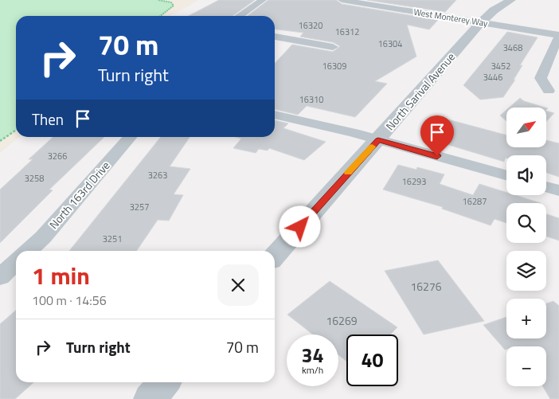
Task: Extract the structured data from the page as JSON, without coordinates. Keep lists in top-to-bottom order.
{
  "streets": {
    "street": ["West Monterey Way", "North Sarival Avenue", "North 163rd Drive"]
  },
  "crossings": [
    ["West Monterey Way", "North Sarival Avenue"]
  ],
  "house_numbers": [
    "16320",
    "16312",
    "16304",
    "3468",
    "16309",
    "3452",
    "3446",
    "16310",
    "3266",
    "3263",
    "3258",
    "16293",
    "16287",
    "3257",
    "3251",
    "16276",
    "16269"
  ],
  "north": "top right",
  "page": {
    "turn": ["70 m", "Turn right"],
    "then": "Then",
    "map_buttons": ["+", "−"],
    "heading": ["1 min", "100 m · 14:56"],
    "list": [
      {
        "name": "Turn right",
        "value": "70 m"
      }
    ],
    "speed": "34 km/h",
    "limit": "40"
  }
}
